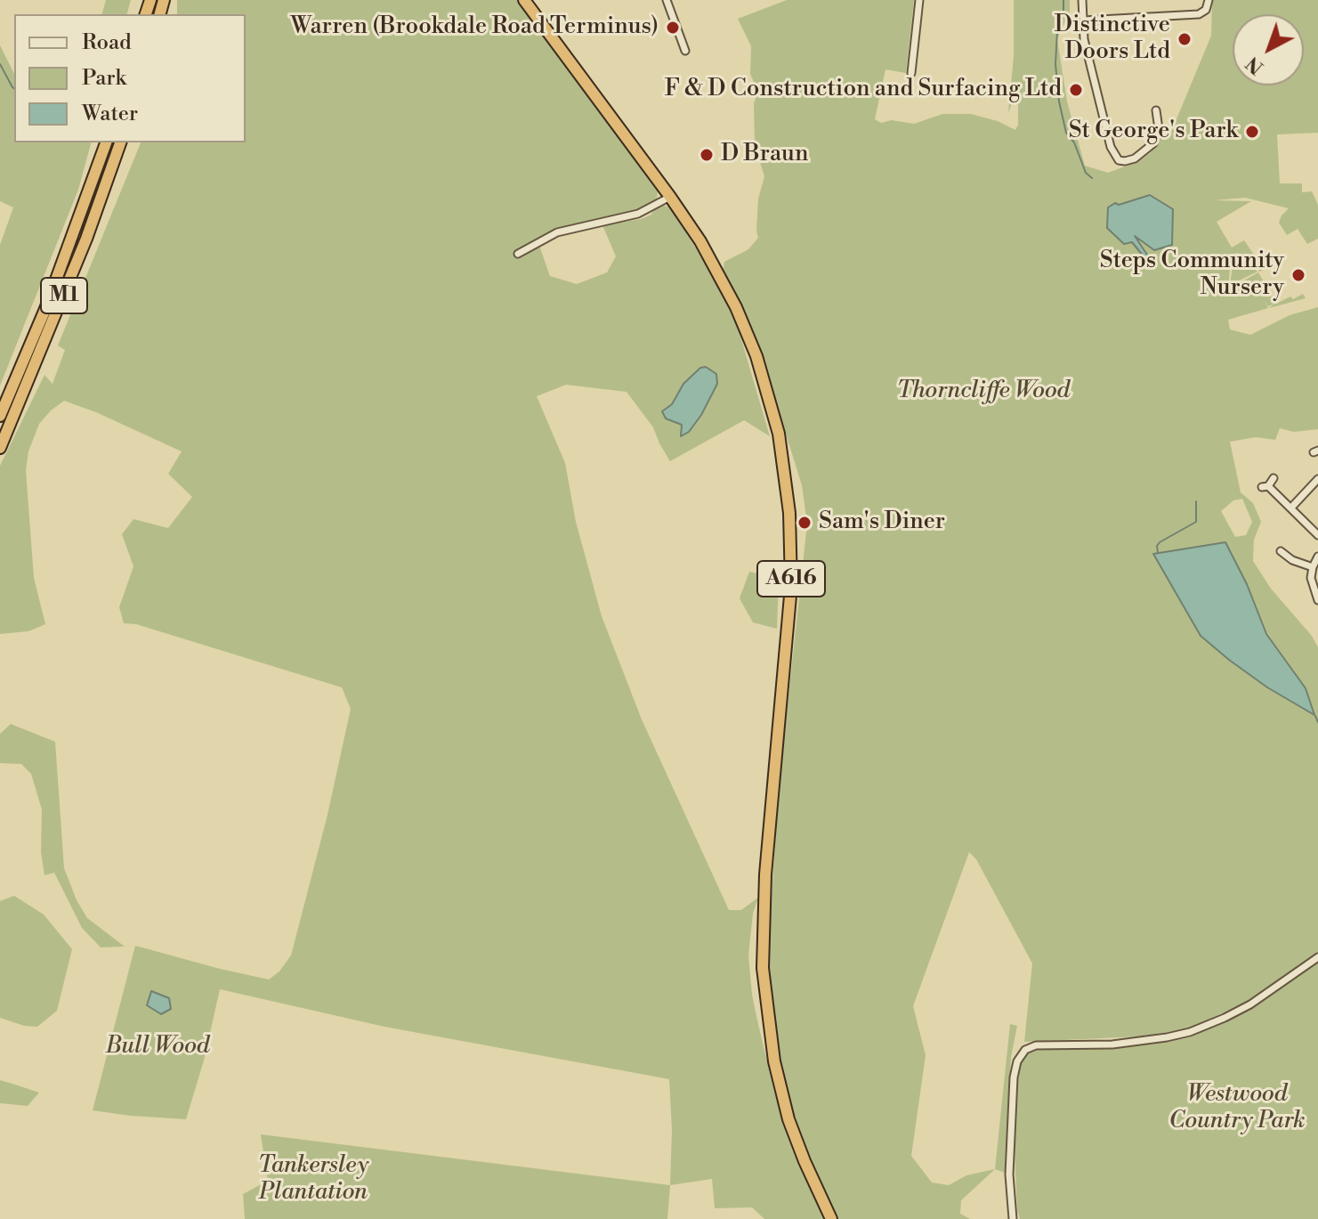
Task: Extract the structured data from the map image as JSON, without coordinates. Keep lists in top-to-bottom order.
{
  "streets": {
    "highway": ["M1", "A616"]
  },
  "parks": [
    "Thorncliffe Wood",
    "Bull Wood",
    "Westwood Country Park",
    "Tankersley Plantation"
  ],
  "places": [
    "Warren (Brookdale Road Terminus)",
    "Distinctive Doors Ltd",
    "F & D Construction and Surfacing Ltd",
    "St George's Park",
    "D Braun",
    "Steps Community Nursery",
    "Sam's Diner"
  ],
  "legend": ["Road", "Park", "Water"],
  "north": "bottom left"
}
